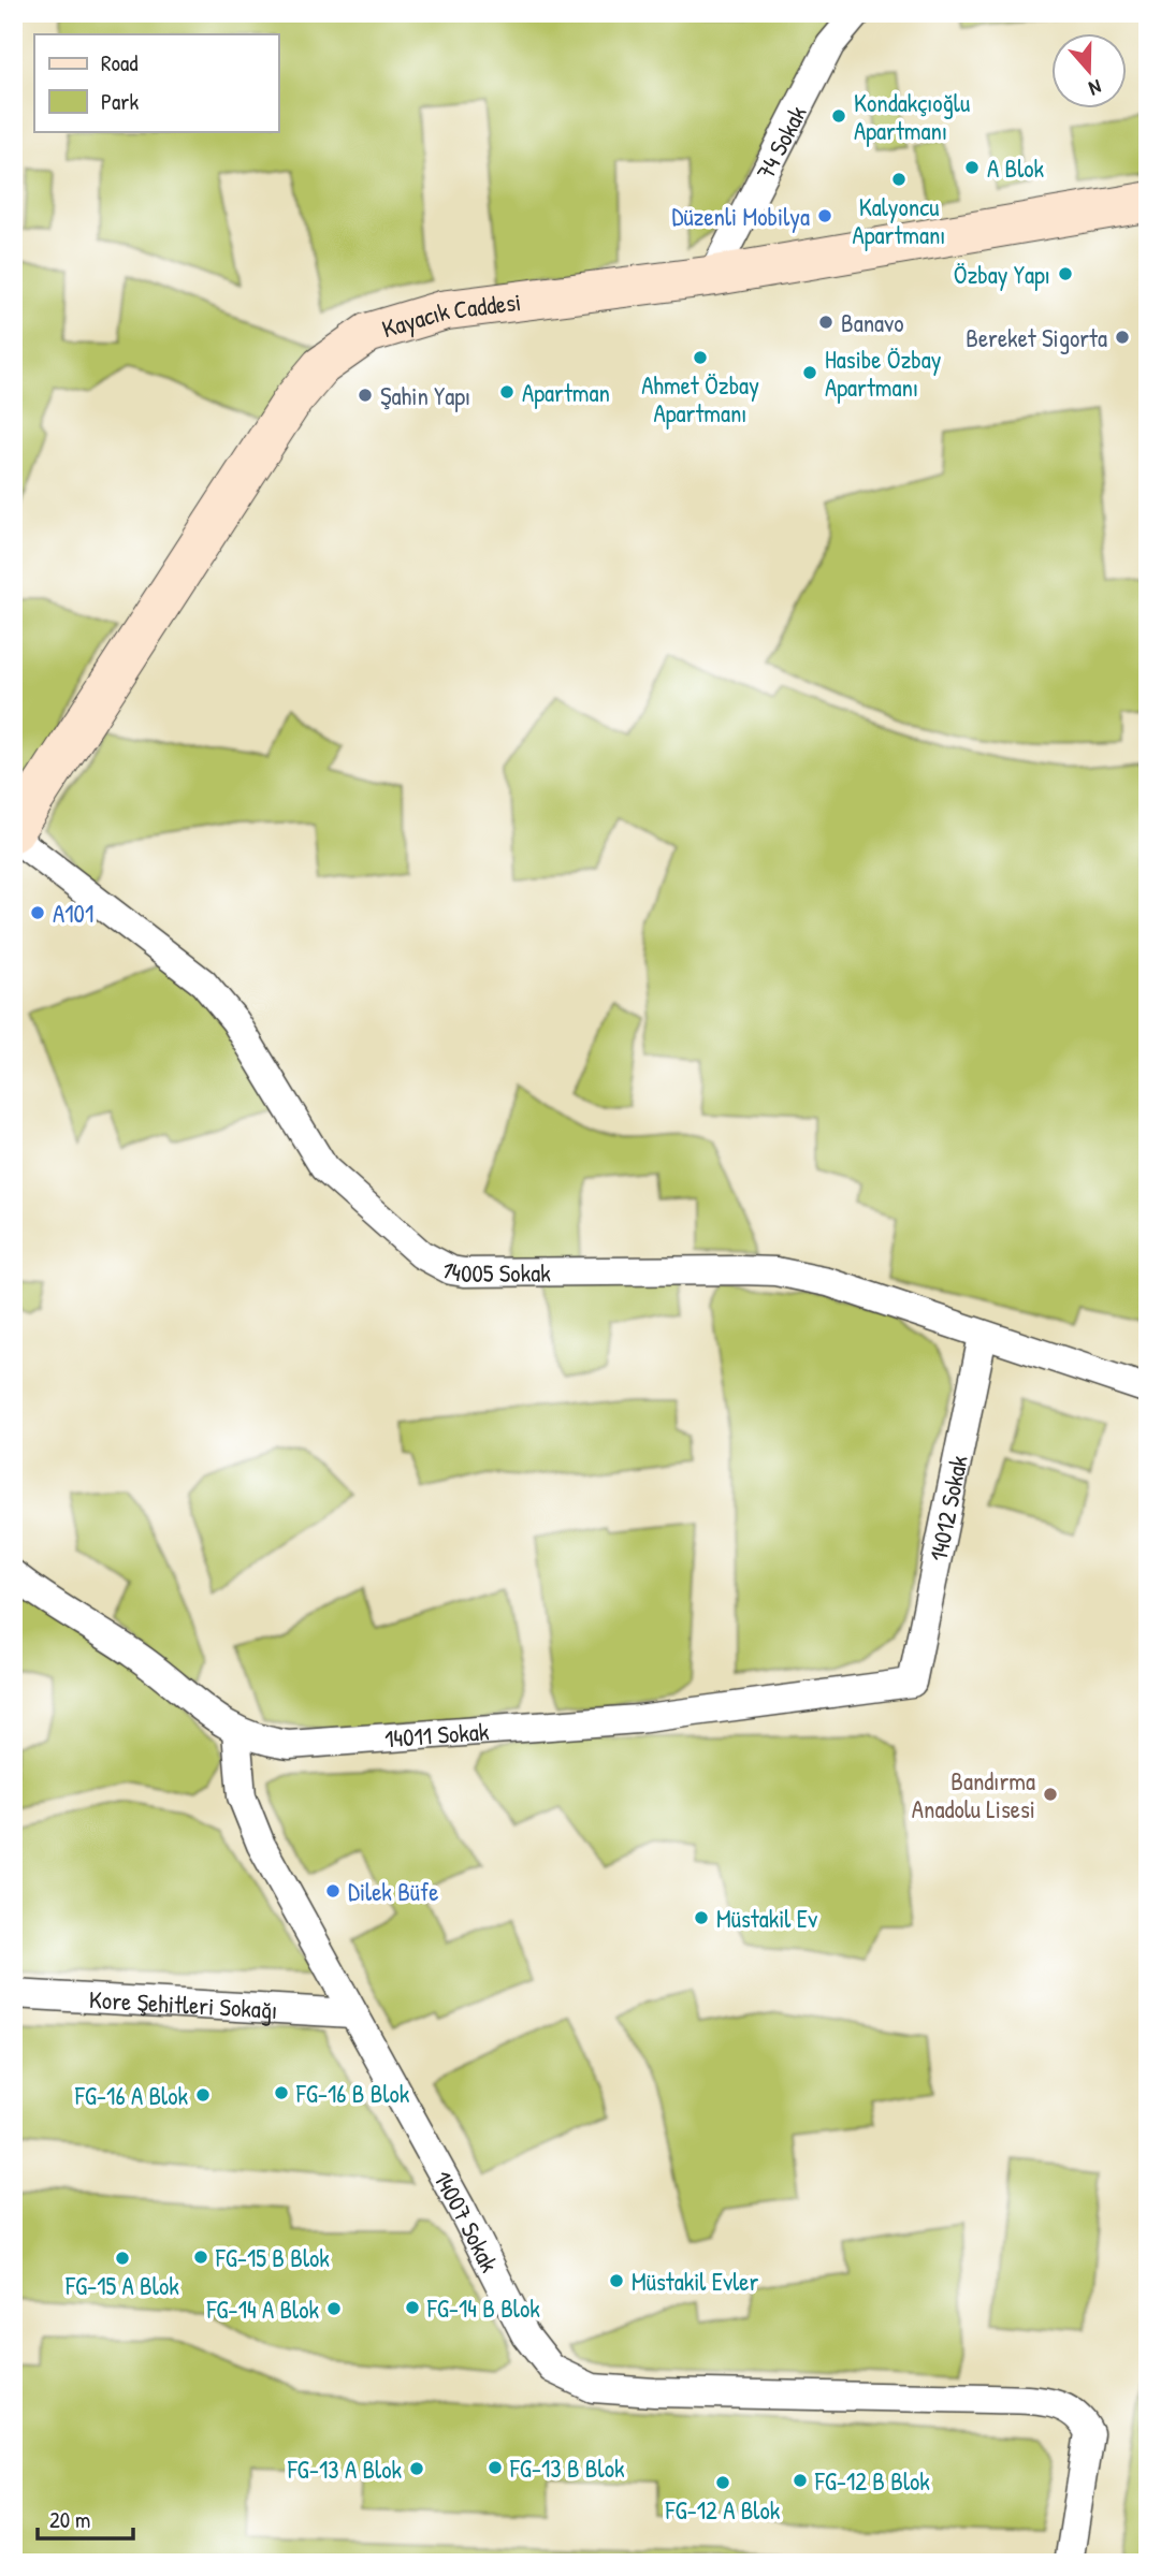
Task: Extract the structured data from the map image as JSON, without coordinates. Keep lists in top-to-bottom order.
{
  "streets": {
    "main road": ["Kayacık Caddesi"],
    "street": [
      "74 Sokak",
      "14005 Sokak",
      "14012 Sokak",
      "14011 Sokak",
      "Kore Şehitleri Sokağı",
      "14007 Sokak"
    ]
  },
  "crossings": [
    ["74 Sokak", "Kayacık Caddesi"],
    ["Kayacık Caddesi", "14005 Sokak"],
    ["14005 Sokak", "14012 Sokak"],
    ["14012 Sokak", "14011 Sokak"],
    ["14011 Sokak", "14007 Sokak"],
    ["Kore Şehitleri Sokağı", "14007 Sokak"]
  ],
  "places": [
    "Kondakçıoğlu Apartmanı",
    "A Blok",
    "Kalyoncu Apartmanı",
    "Düzenli Mobilya",
    "Özbay Yapı",
    "Banavo",
    "Bereket Sigorta",
    "Ahmet Özbay Apartmanı",
    "Hasibe Özbay Apartmanı",
    "Apartman",
    "Şahin Yapı",
    "A101",
    "Bandırma Anadolu Lisesi",
    "Dilek Büfe",
    "Müstakil Ev",
    "FG-16 B Blok",
    "FG-16 A Blok",
    "FG-15 B Blok",
    "FG-15 A Blok",
    "Müstakil Evler",
    "FG-14 B Blok",
    "FG-14 A Blok",
    "FG-13 B Blok",
    "FG-13 A Blok",
    "FG-12 B Blok",
    "FG-12 A Blok"
  ],
  "legend": ["Road", "Park"],
  "scale_bar": "20 m",
  "north": "bottom"
}
